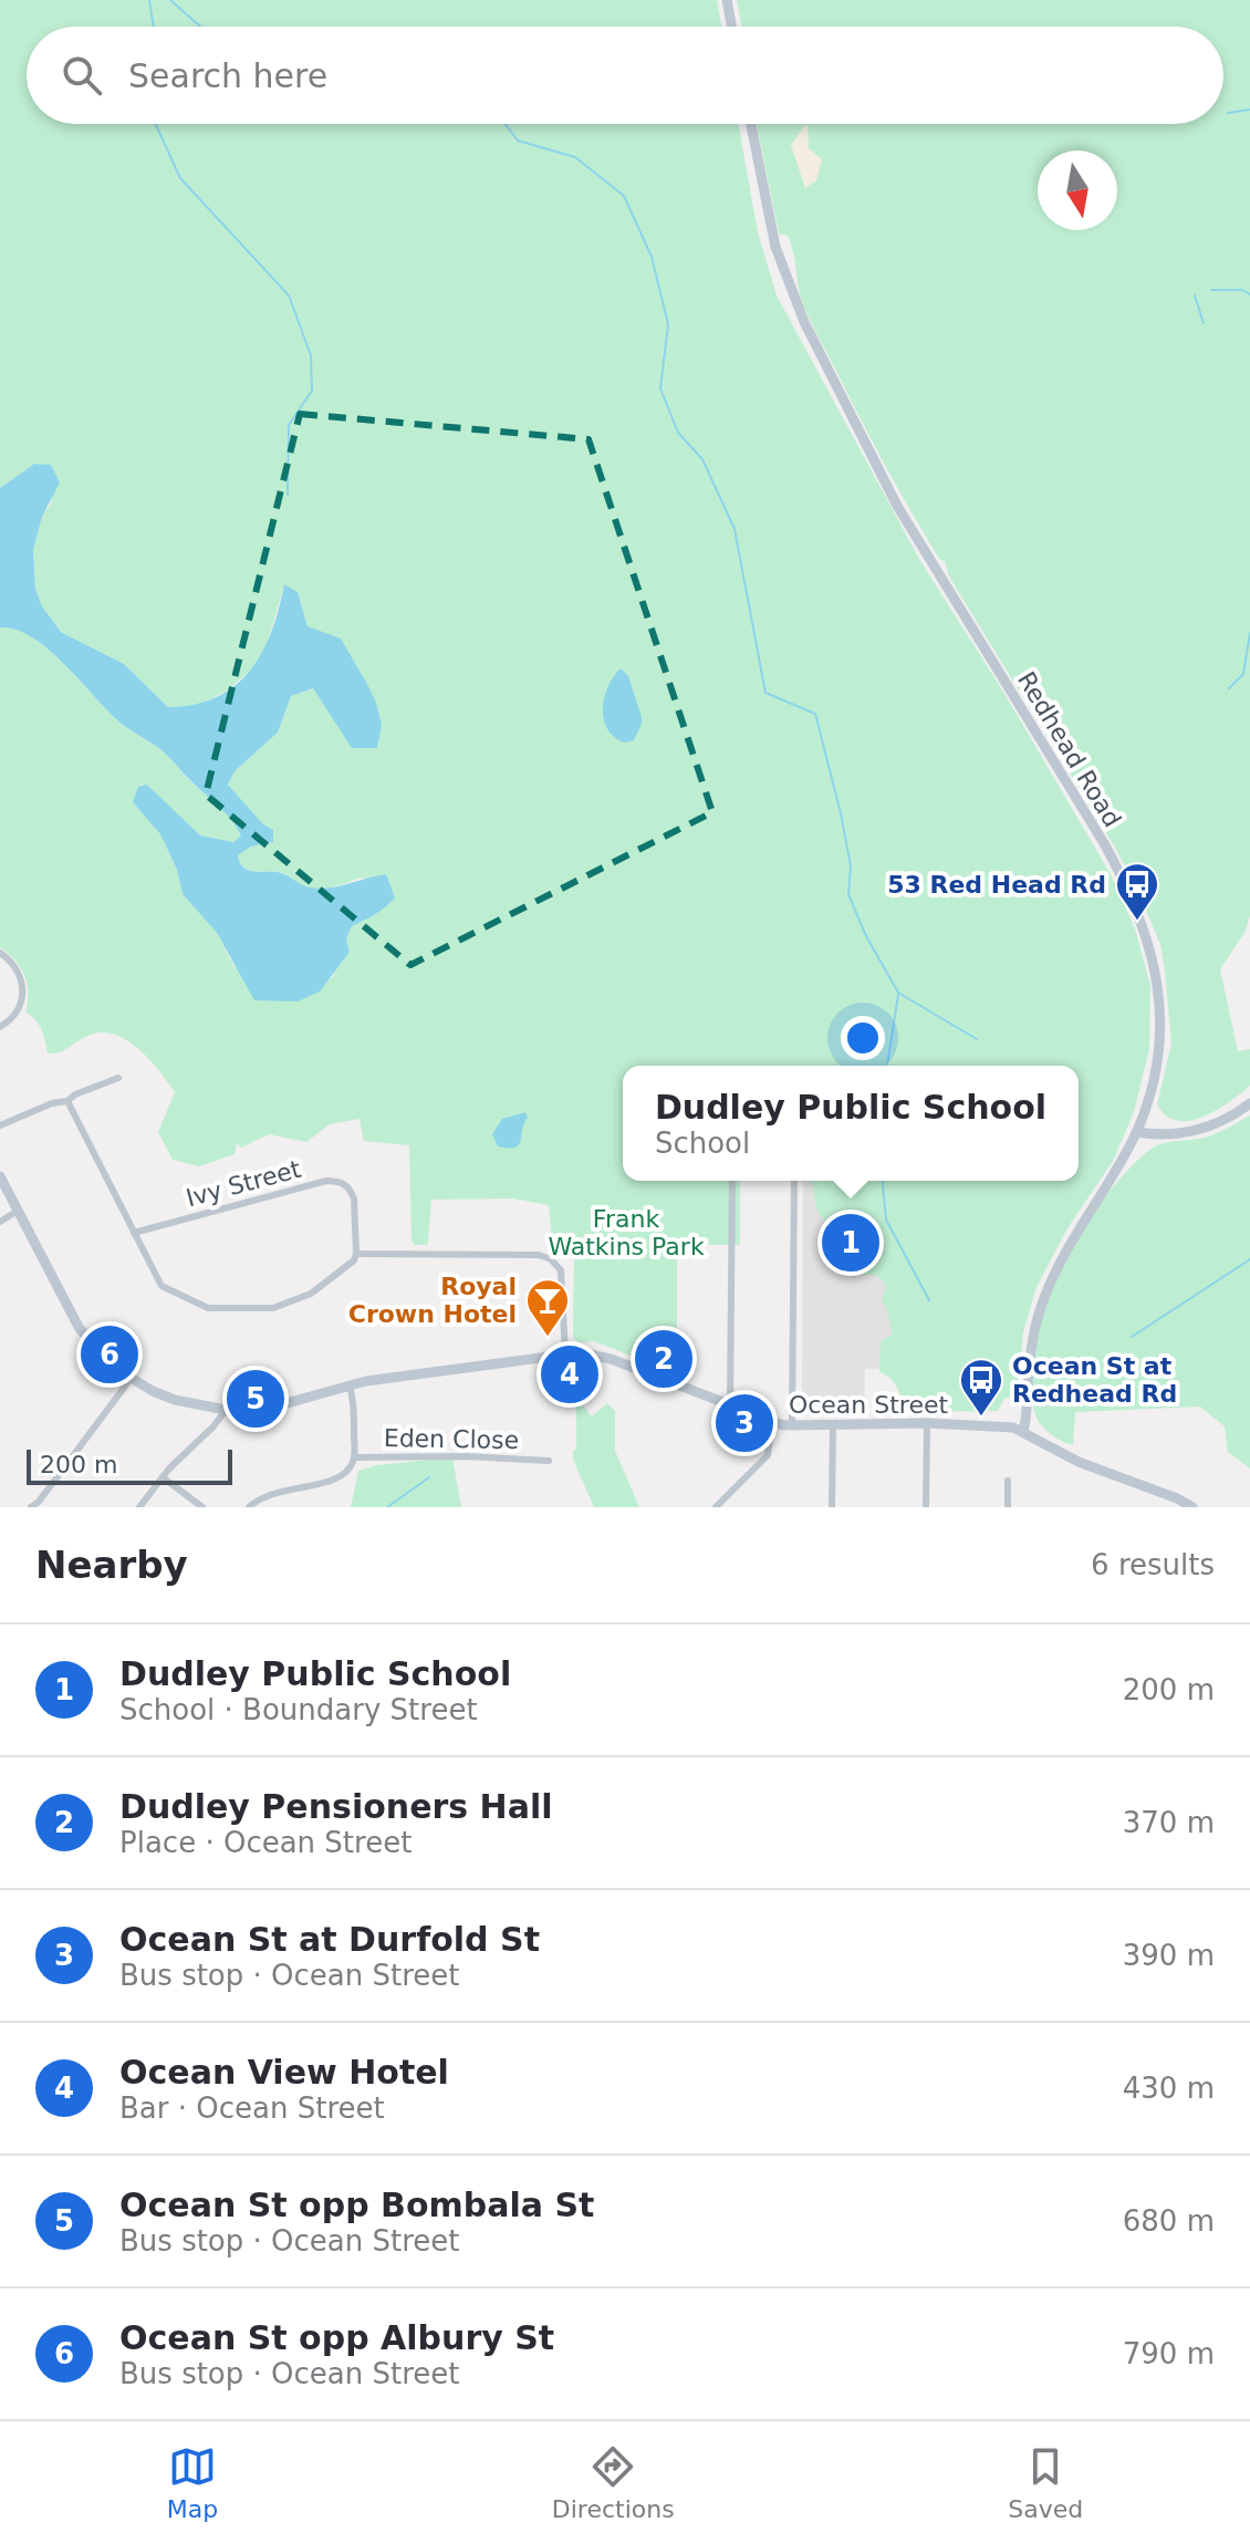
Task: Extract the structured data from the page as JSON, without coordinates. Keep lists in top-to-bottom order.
{
  "streets": {
    "main road": ["Redhead Road", "Ocean Street"],
    "street": ["Ivy Street", "Eden Close"]
  },
  "crossings": [
    ["Redhead Road", "Ocean Street"]
  ],
  "parks": ["Frank Watkins Park"],
  "places": {
    "bus stop": ["53 Red Head Rd", "Ocean St at Redhead Rd"],
    "bar": ["Royal Crown Hotel"]
  },
  "scale_bar": "200 m",
  "north": "bottom",
  "page": {
    "search": "Search here",
    "popup": ["Dudley Public School", "School"],
    "pins": [
      "1",
      "6",
      "2",
      "4",
      "5",
      "3"
    ],
    "scale": "200 m",
    "heading": ["Nearby", "6 results"],
    "list": [
      {
        "mark": "1",
        "name": "Dudley Public School",
        "note": "School · Boundary Street",
        "value": "200 m"
      },
      {
        "mark": "2",
        "name": "Dudley Pensioners Hall",
        "note": "Place · Ocean Street",
        "value": "370 m"
      },
      {
        "mark": "3",
        "name": "Ocean St at Durfold St",
        "note": "Bus stop · Ocean Street",
        "value": "390 m"
      },
      {
        "mark": "4",
        "name": "Ocean View Hotel",
        "note": "Bar · Ocean Street",
        "value": "430 m"
      },
      {
        "mark": "5",
        "name": "Ocean St opp Bombala St",
        "note": "Bus stop · Ocean Street",
        "value": "680 m"
      },
      {
        "mark": "6",
        "name": "Ocean St opp Albury St",
        "note": "Bus stop · Ocean Street",
        "value": "790 m"
      }
    ],
    "nav": ["Map", "Directions", "Saved"]
  }
}
